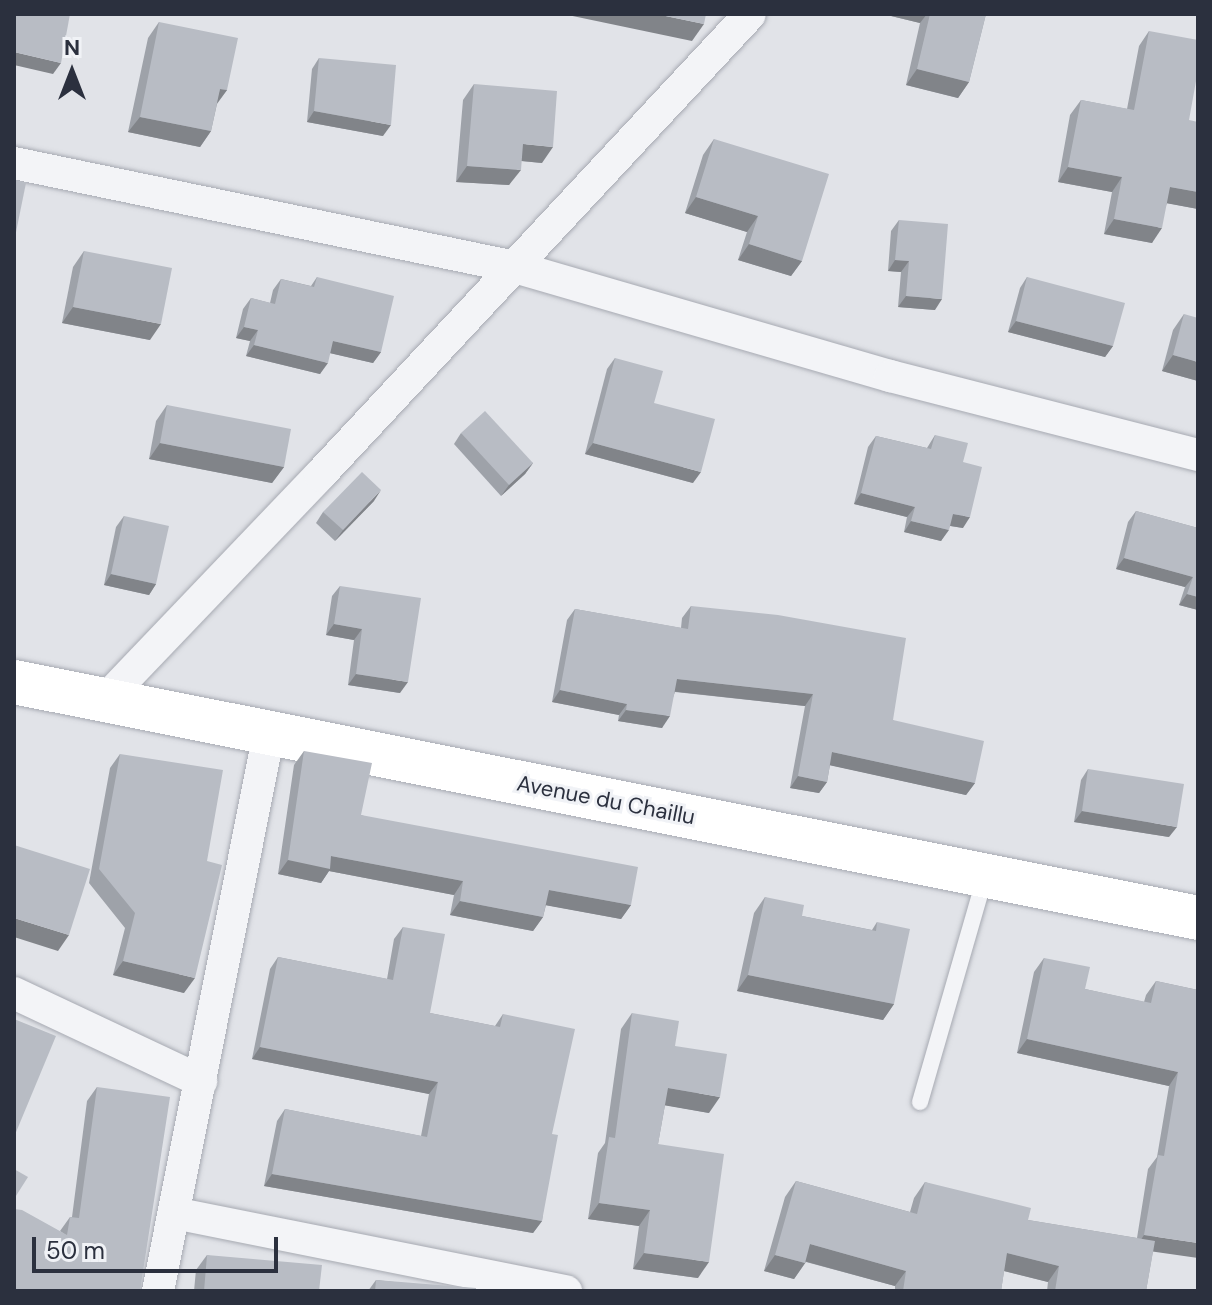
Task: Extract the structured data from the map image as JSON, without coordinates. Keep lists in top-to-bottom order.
{
  "streets": {
    "street": ["Avenue du Chaillu"]
  },
  "scale_bar": "50 m",
  "north": "top"
}
